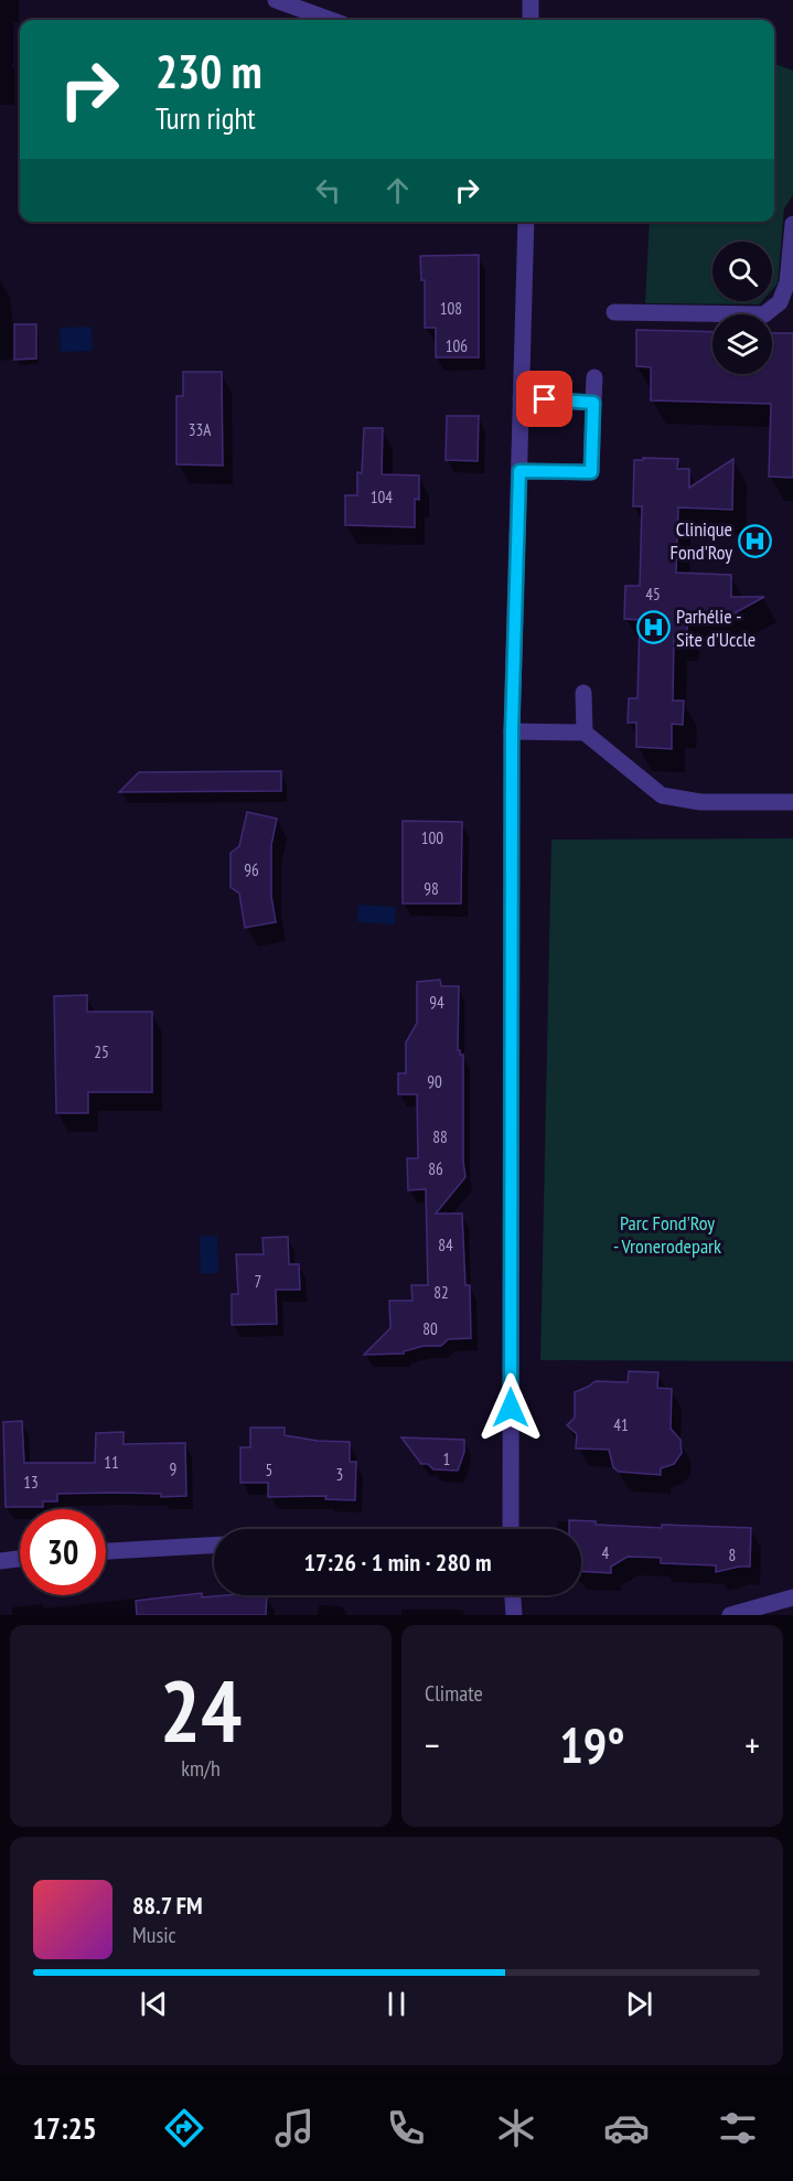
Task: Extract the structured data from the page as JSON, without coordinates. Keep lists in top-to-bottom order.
{
  "parks": ["Parc Fond'Roy - Vronerodepark"],
  "places": {
    "hospital": ["Clinique Fond'Roy", "Parhélie - Site d'Uccle"]
  },
  "house_numbers": [
    "108",
    "106",
    "33A",
    "104",
    "45",
    "100",
    "96",
    "98",
    "94",
    "25",
    "90",
    "88",
    "86",
    "84",
    "7",
    "82",
    "80",
    "41",
    "1",
    "11",
    "9",
    "5",
    "3",
    "13",
    "4",
    "8"
  ],
  "page": {
    "turn": ["230 m", "Turn right"],
    "limit": "30",
    "trip": "17:26 · 1 min · 280 m",
    "tile": [
      ["24", "km/h"],
      "Climate"
    ],
    "heat": ["−", "19°", "+"],
    "song": ["88.7 FM", "Music"],
    "tabs": "17:25"
  }
}
